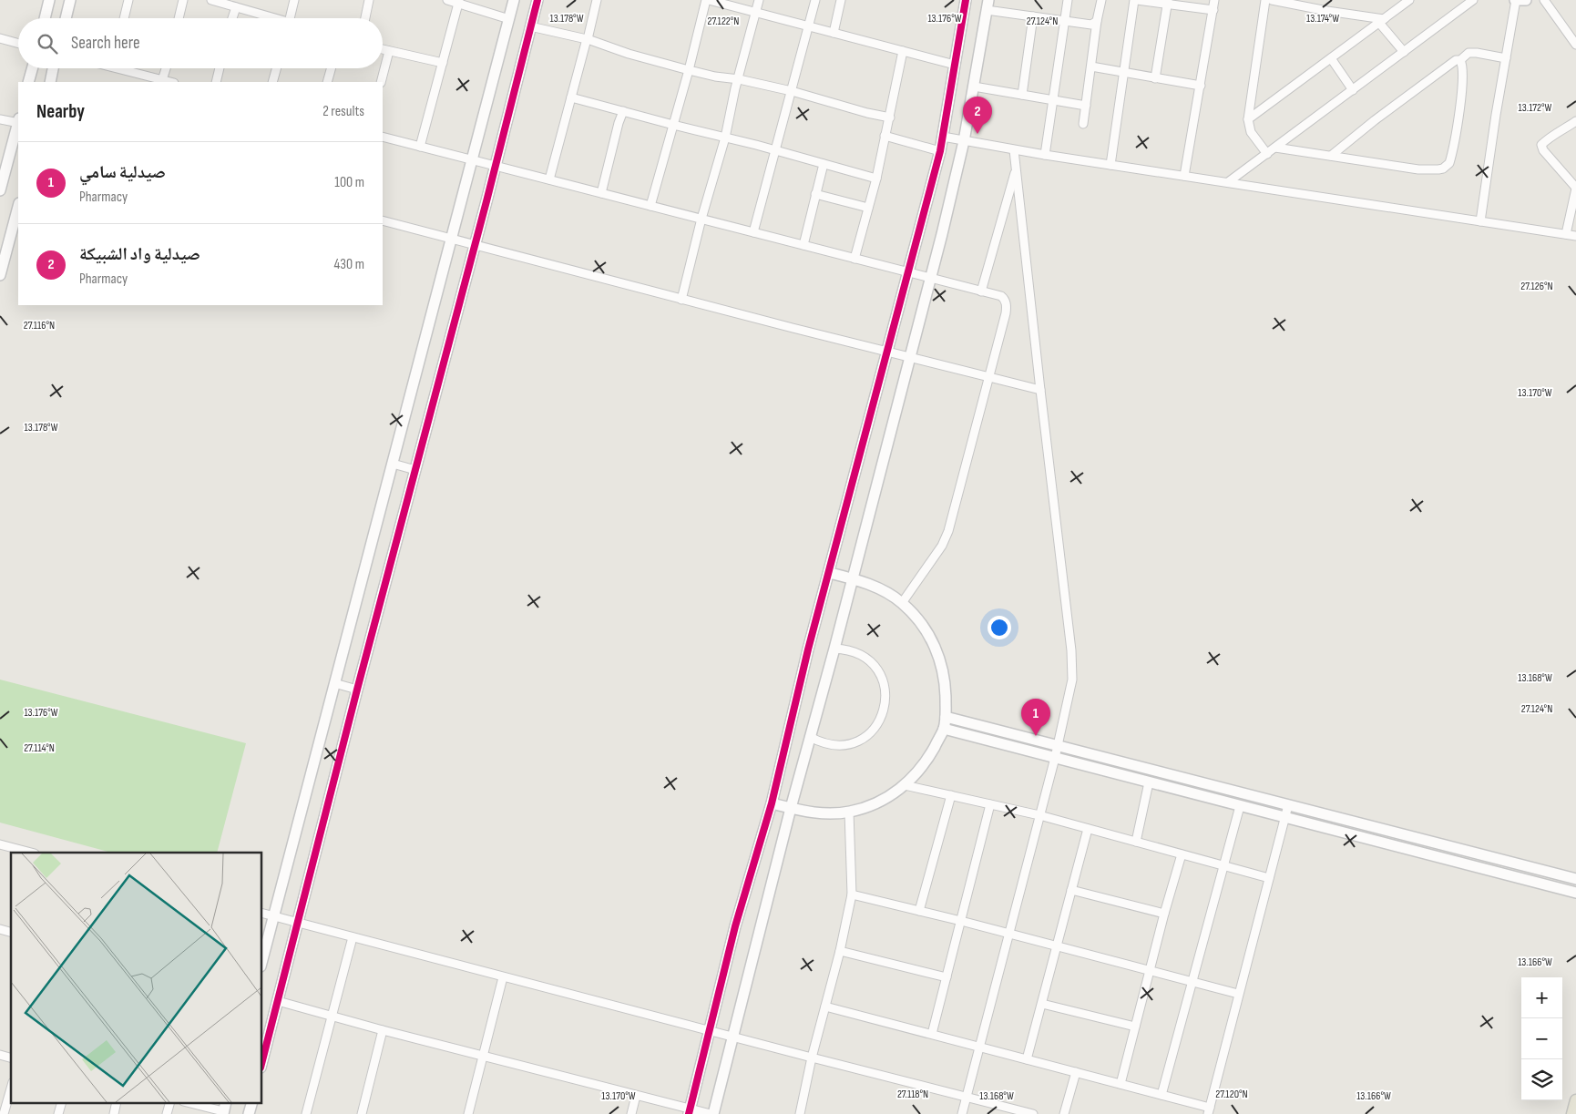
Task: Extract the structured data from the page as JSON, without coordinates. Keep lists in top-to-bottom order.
{
  "page": {
    "search": "Search here",
    "heading": ["Nearby", "2 results"],
    "pins": ["2", "1"],
    "list": [
      {
        "mark": "1",
        "name": "صيدلية سامي",
        "note": "Pharmacy",
        "value": "100 m"
      },
      {
        "mark": "2",
        "name": "صيدلية واد الشبيكة",
        "note": "Pharmacy",
        "value": "430 m"
      }
    ],
    "map_buttons": ["+", "−"]
  },
  "coordinates": [
    "13.178°W",
    "13.174°W",
    "13.176°W",
    "27.122°N",
    "27.124°N",
    "13.172°W",
    "27.126°N",
    "27.116°N",
    "13.170°W",
    "13.168°W",
    "27.114°N",
    "13.166°W",
    "27.118°N",
    "27.120°N"
  ]
}
